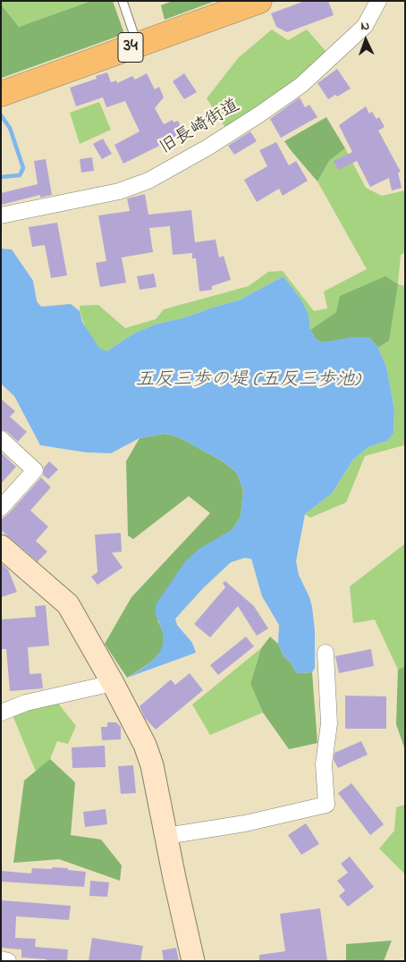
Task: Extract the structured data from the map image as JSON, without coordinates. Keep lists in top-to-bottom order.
{
  "streets": {
    "highway": ["34"],
    "street": ["旧長崎街道"]
  },
  "water": ["五反三歩の堤 (五反三歩池)"],
  "north": "top"
}
